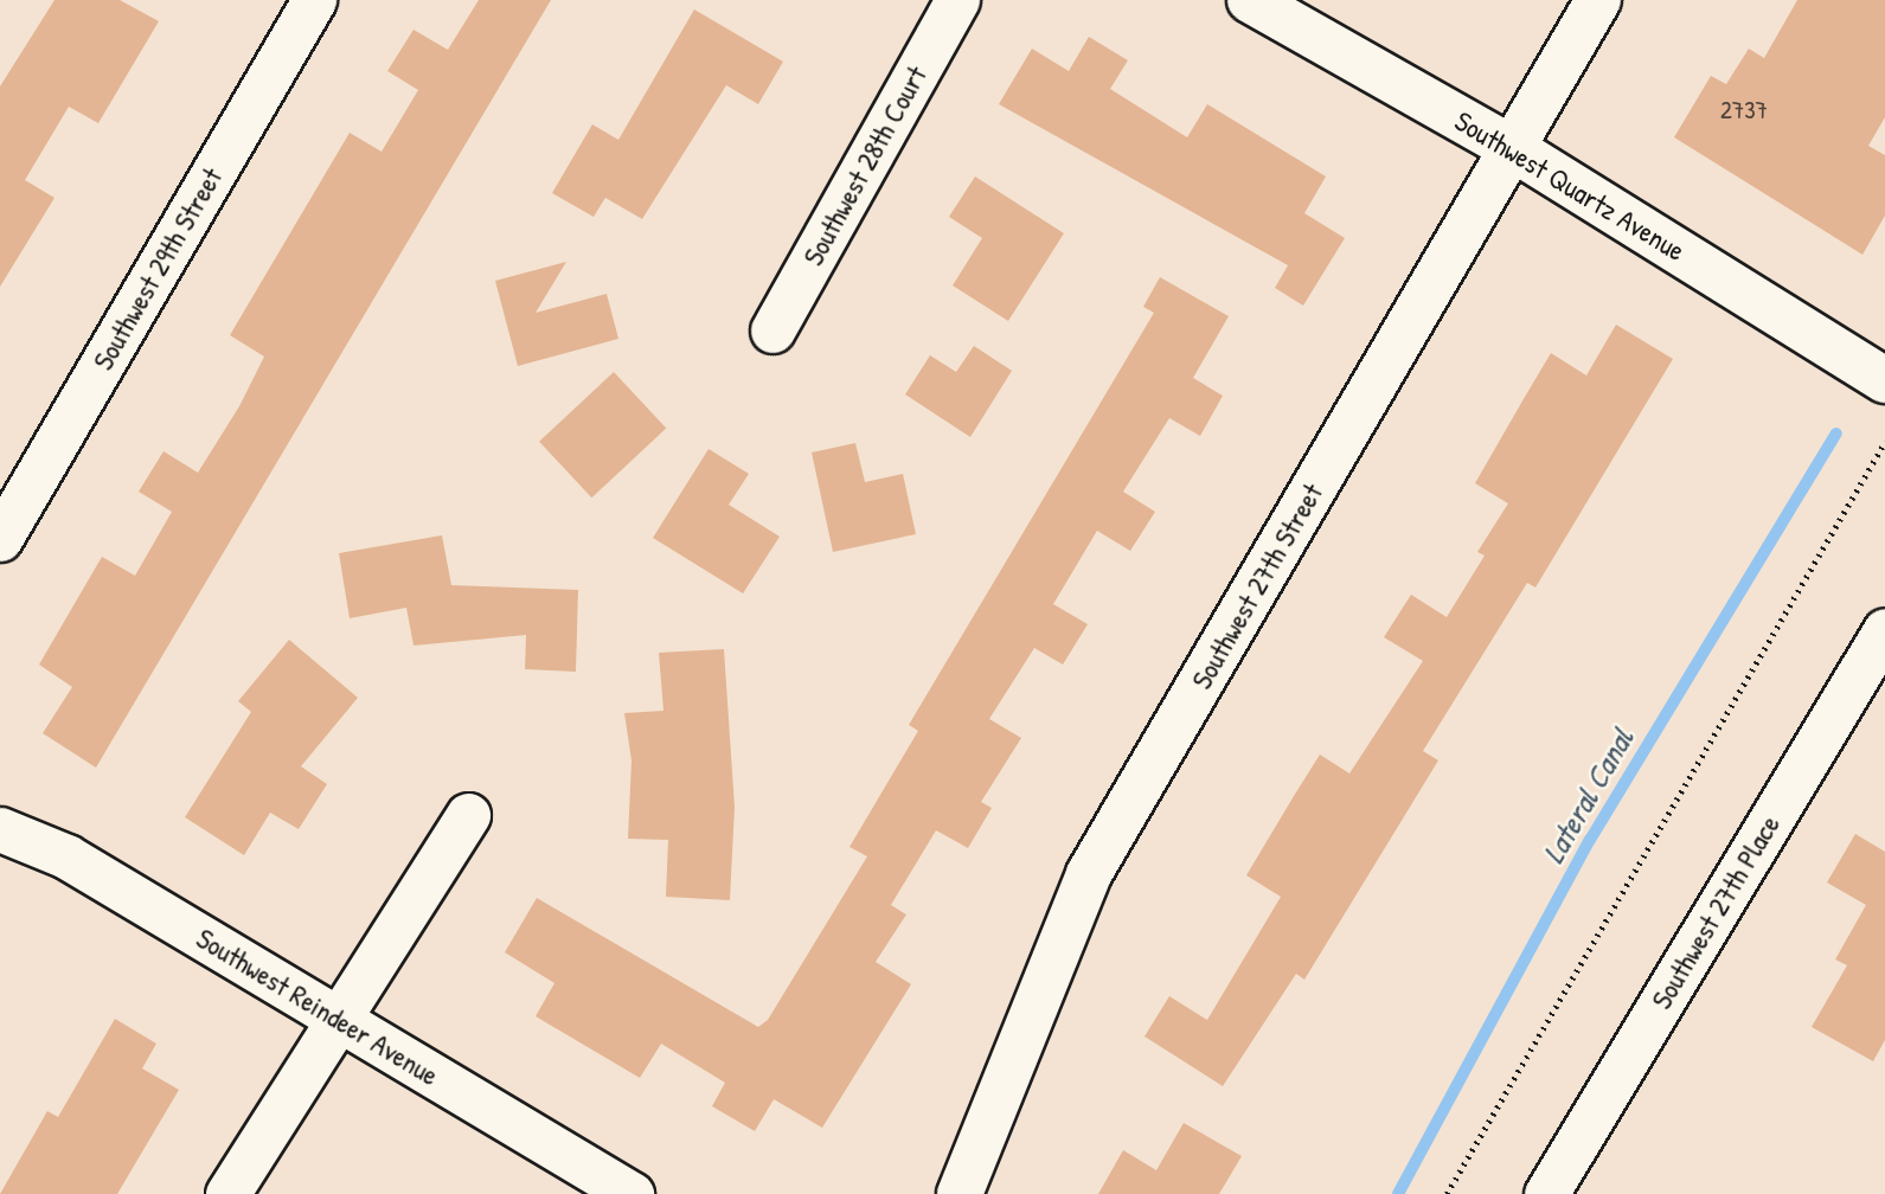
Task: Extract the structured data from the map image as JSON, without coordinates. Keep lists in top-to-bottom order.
{
  "streets": {
    "main road": ["Southwest Quartz Avenue", "Southwest 27th Street"],
    "street": [
      "Southwest 28th Court",
      "Southwest 29th Street",
      "Southwest 27th Place",
      "Southwest Reindeer Avenue"
    ]
  },
  "crossings": [
    ["Southwest Quartz Avenue", "Southwest 27th Street"]
  ],
  "water": ["Lateral Canal"],
  "house_numbers": ["2737"]
}
